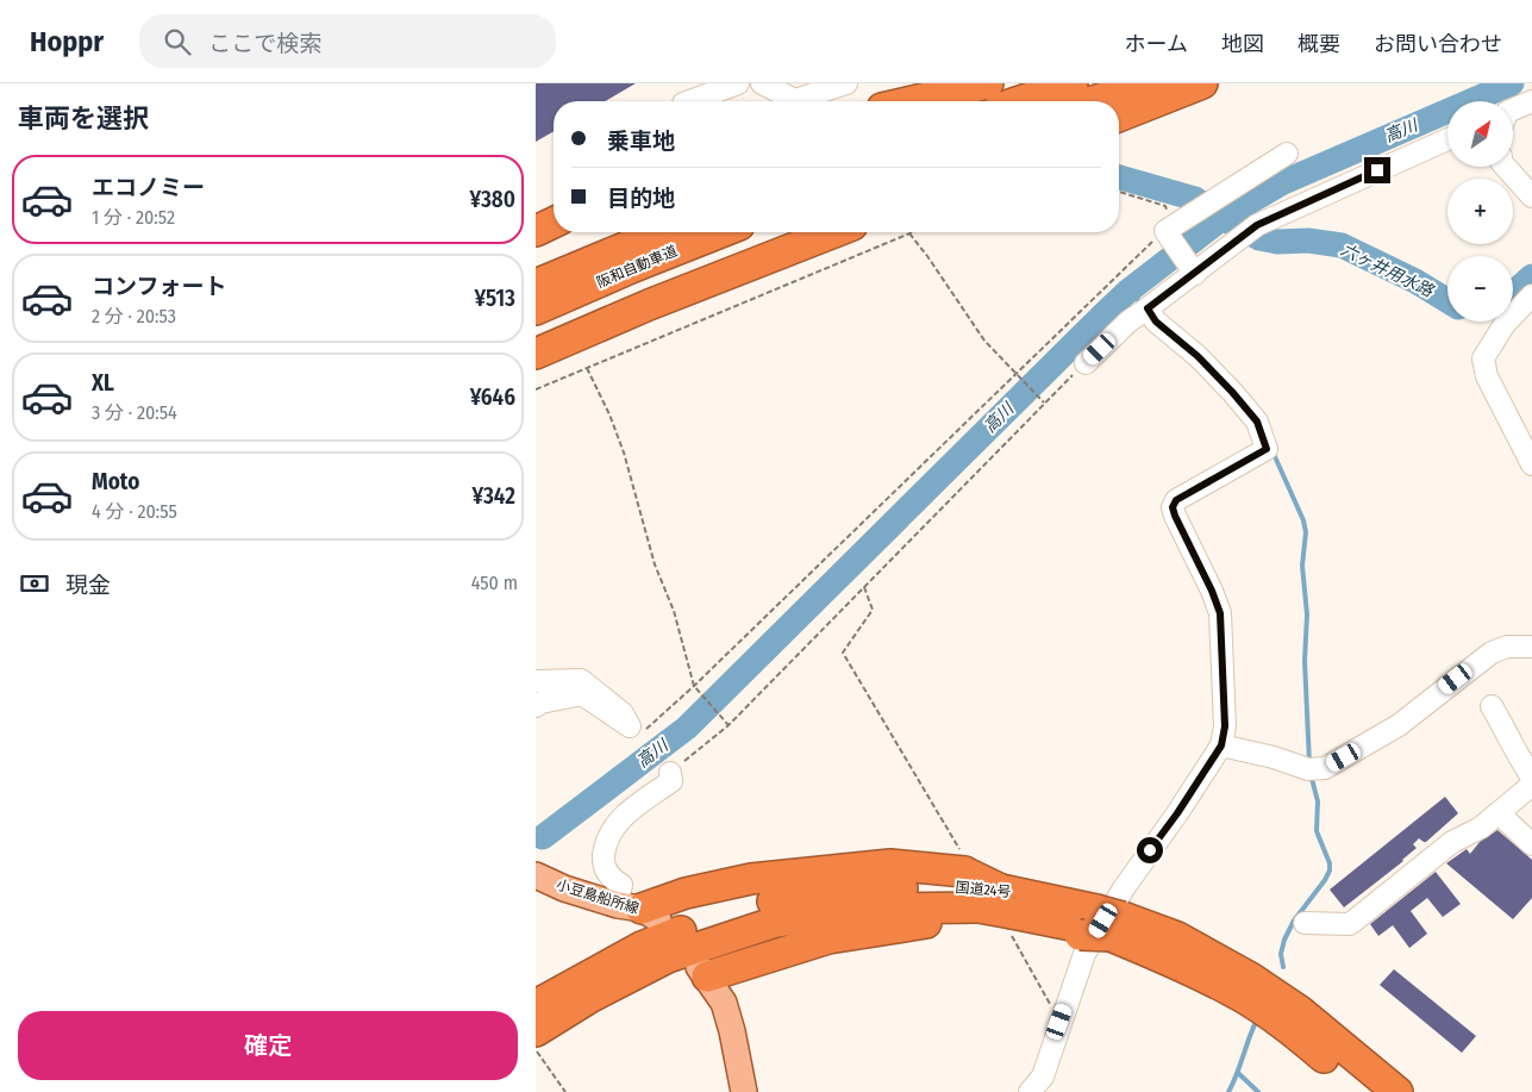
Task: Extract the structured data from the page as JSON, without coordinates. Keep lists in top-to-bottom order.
{
  "streets": {
    "highway": ["阪和自動車道", "国道24号"],
    "main road": ["小豆島船所線"]
  },
  "water": ["高川", "六ヶ井用水路"],
  "north": "top right",
  "page": {
    "header": "Hoppr",
    "search": "ここで検索",
    "nav": [
      "ホーム",
      "地図",
      "概要",
      "お問い合わせ"
    ],
    "heading": "車両を選択",
    "map_buttons": ["+", "−"],
    "banner": ["乗車地", "目的地"],
    "list": [
      {
        "name": "エコノミー",
        "note": "1 分 · 20:52",
        "value": "¥380"
      },
      {
        "name": "コンフォート",
        "note": "2 分 · 20:53",
        "value": "¥513"
      },
      {
        "name": "XL",
        "note": "3 分 · 20:54",
        "value": "¥646"
      },
      {
        "name": "Moto",
        "note": "4 分 · 20:55",
        "value": "¥342"
      }
    ],
    "pay": ["現金", "450 m"],
    "buttons": "確定"
  }
}
